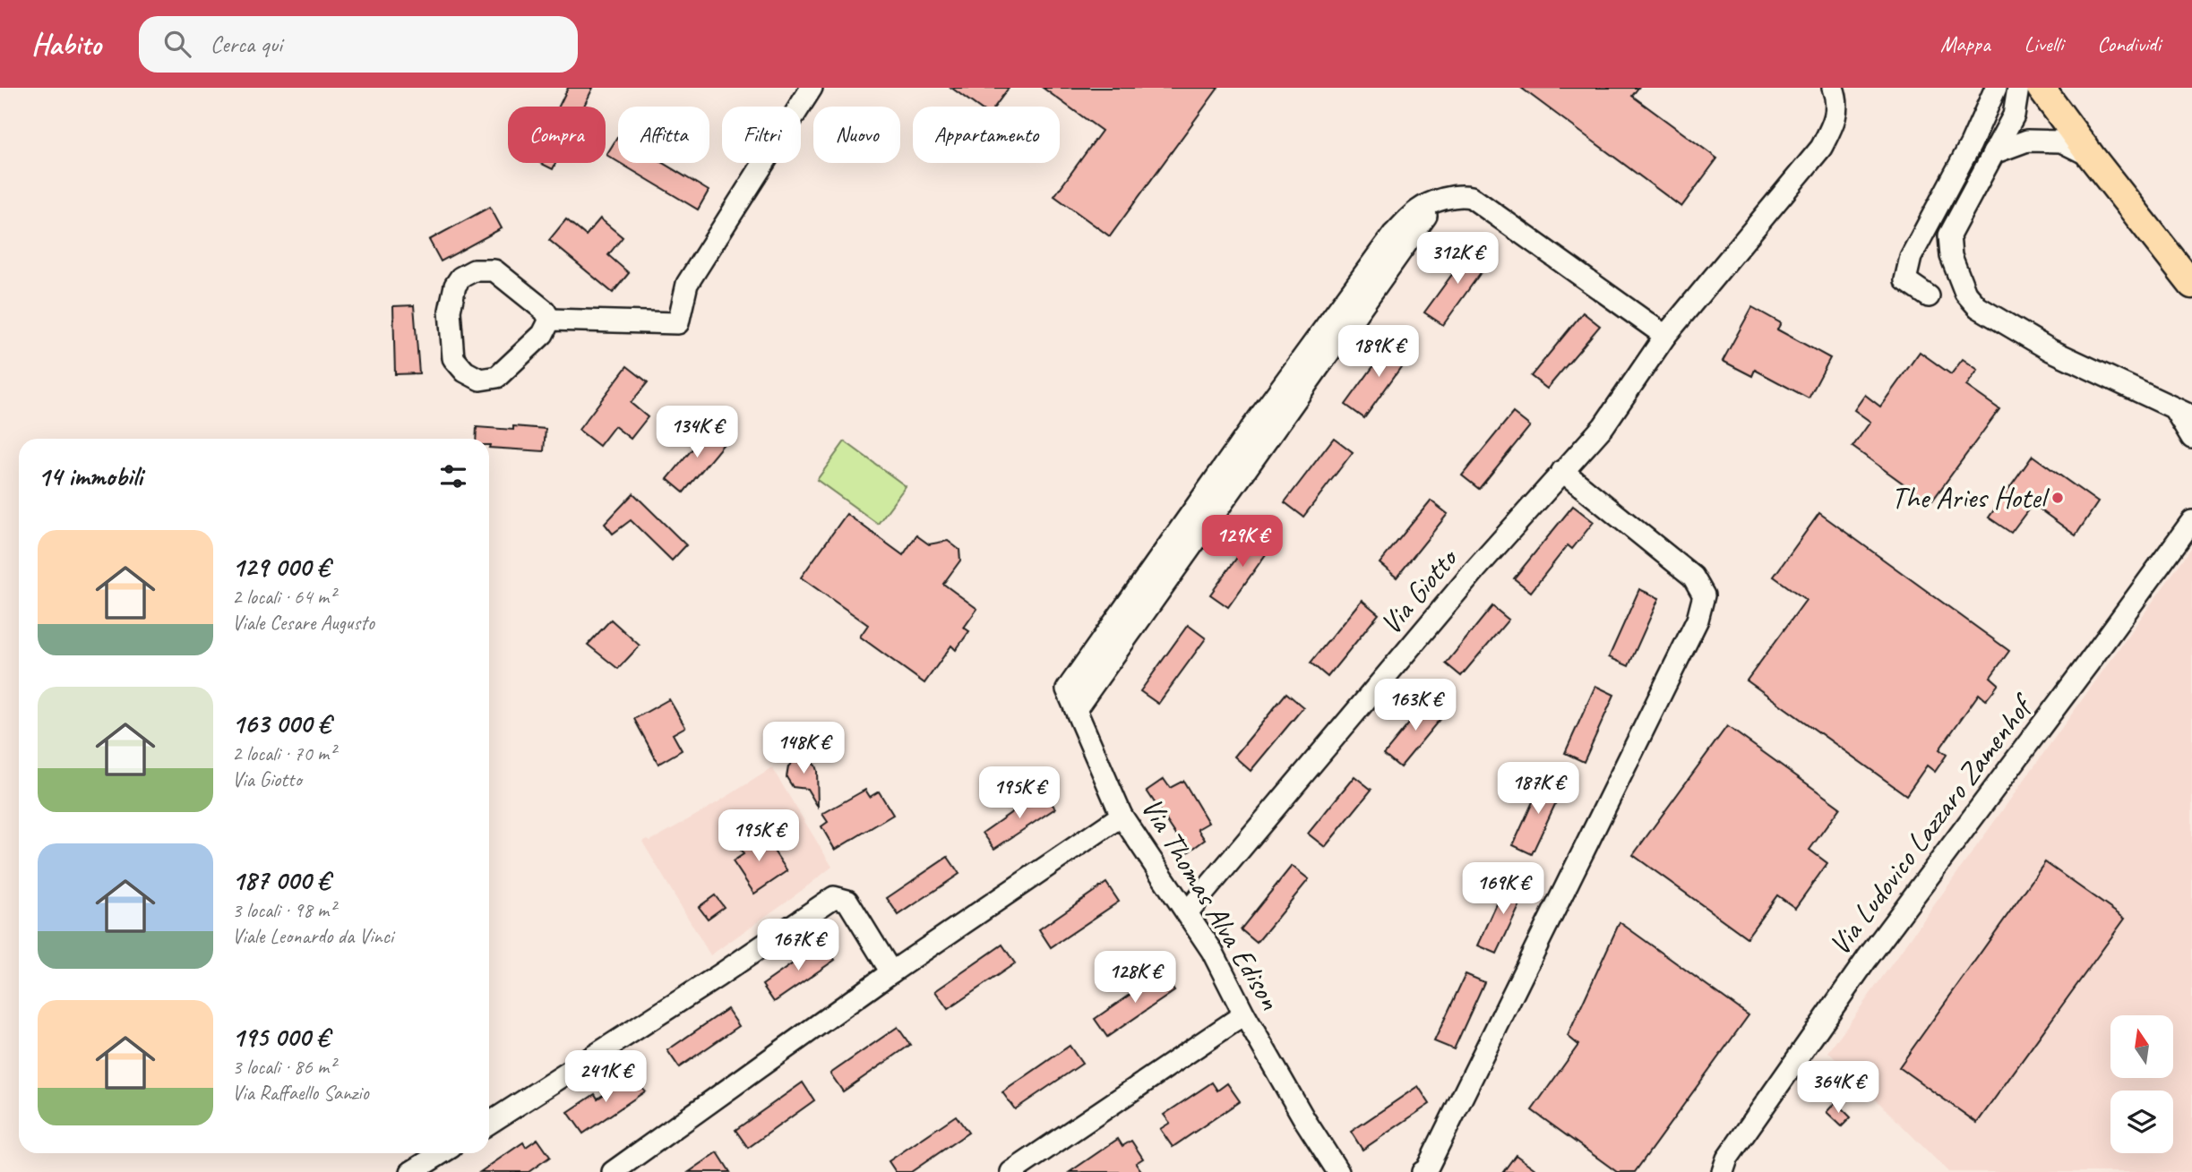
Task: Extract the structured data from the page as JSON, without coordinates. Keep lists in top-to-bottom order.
{
  "streets": {
    "street": ["Via Giotto", "Via Ludovico Lazzaro Zamenhof", "Via Thomas Alva Edison"]
  },
  "crossings": [
    ["Via Giotto", "Via Thomas Alva Edison"]
  ],
  "places": ["The Aries Hotel"],
  "north": "top",
  "page": {
    "header": "Habito",
    "search": "Cerca qui",
    "nav": ["Mappa", "Livelli", "Condividi"],
    "chip": [
      "Compra",
      "Affitta",
      "Filtri",
      "Nuovo",
      "Appartamento"
    ],
    "price": [
      "312K €",
      "189K €",
      "134K €",
      "129K €",
      "163K €",
      "148K €",
      "187K €",
      "195K €",
      "195K €",
      "169K €",
      "167K €",
      "128K €",
      "241K €",
      "364K €"
    ],
    "heading": "14 immobili",
    "list": [
      {
        "name": "129 000 €",
        "note": "2 locali · 64 m² · Viale Cesare Augusto"
      },
      {
        "name": "163 000 €",
        "note": "2 locali · 70 m² · Via Giotto"
      },
      {
        "name": "187 000 €",
        "note": "3 locali · 98 m² · Viale Leonardo da Vinci"
      },
      {
        "name": "195 000 €",
        "note": "3 locali · 86 m² · Via Raffaello Sanzio"
      }
    ]
  }
}
